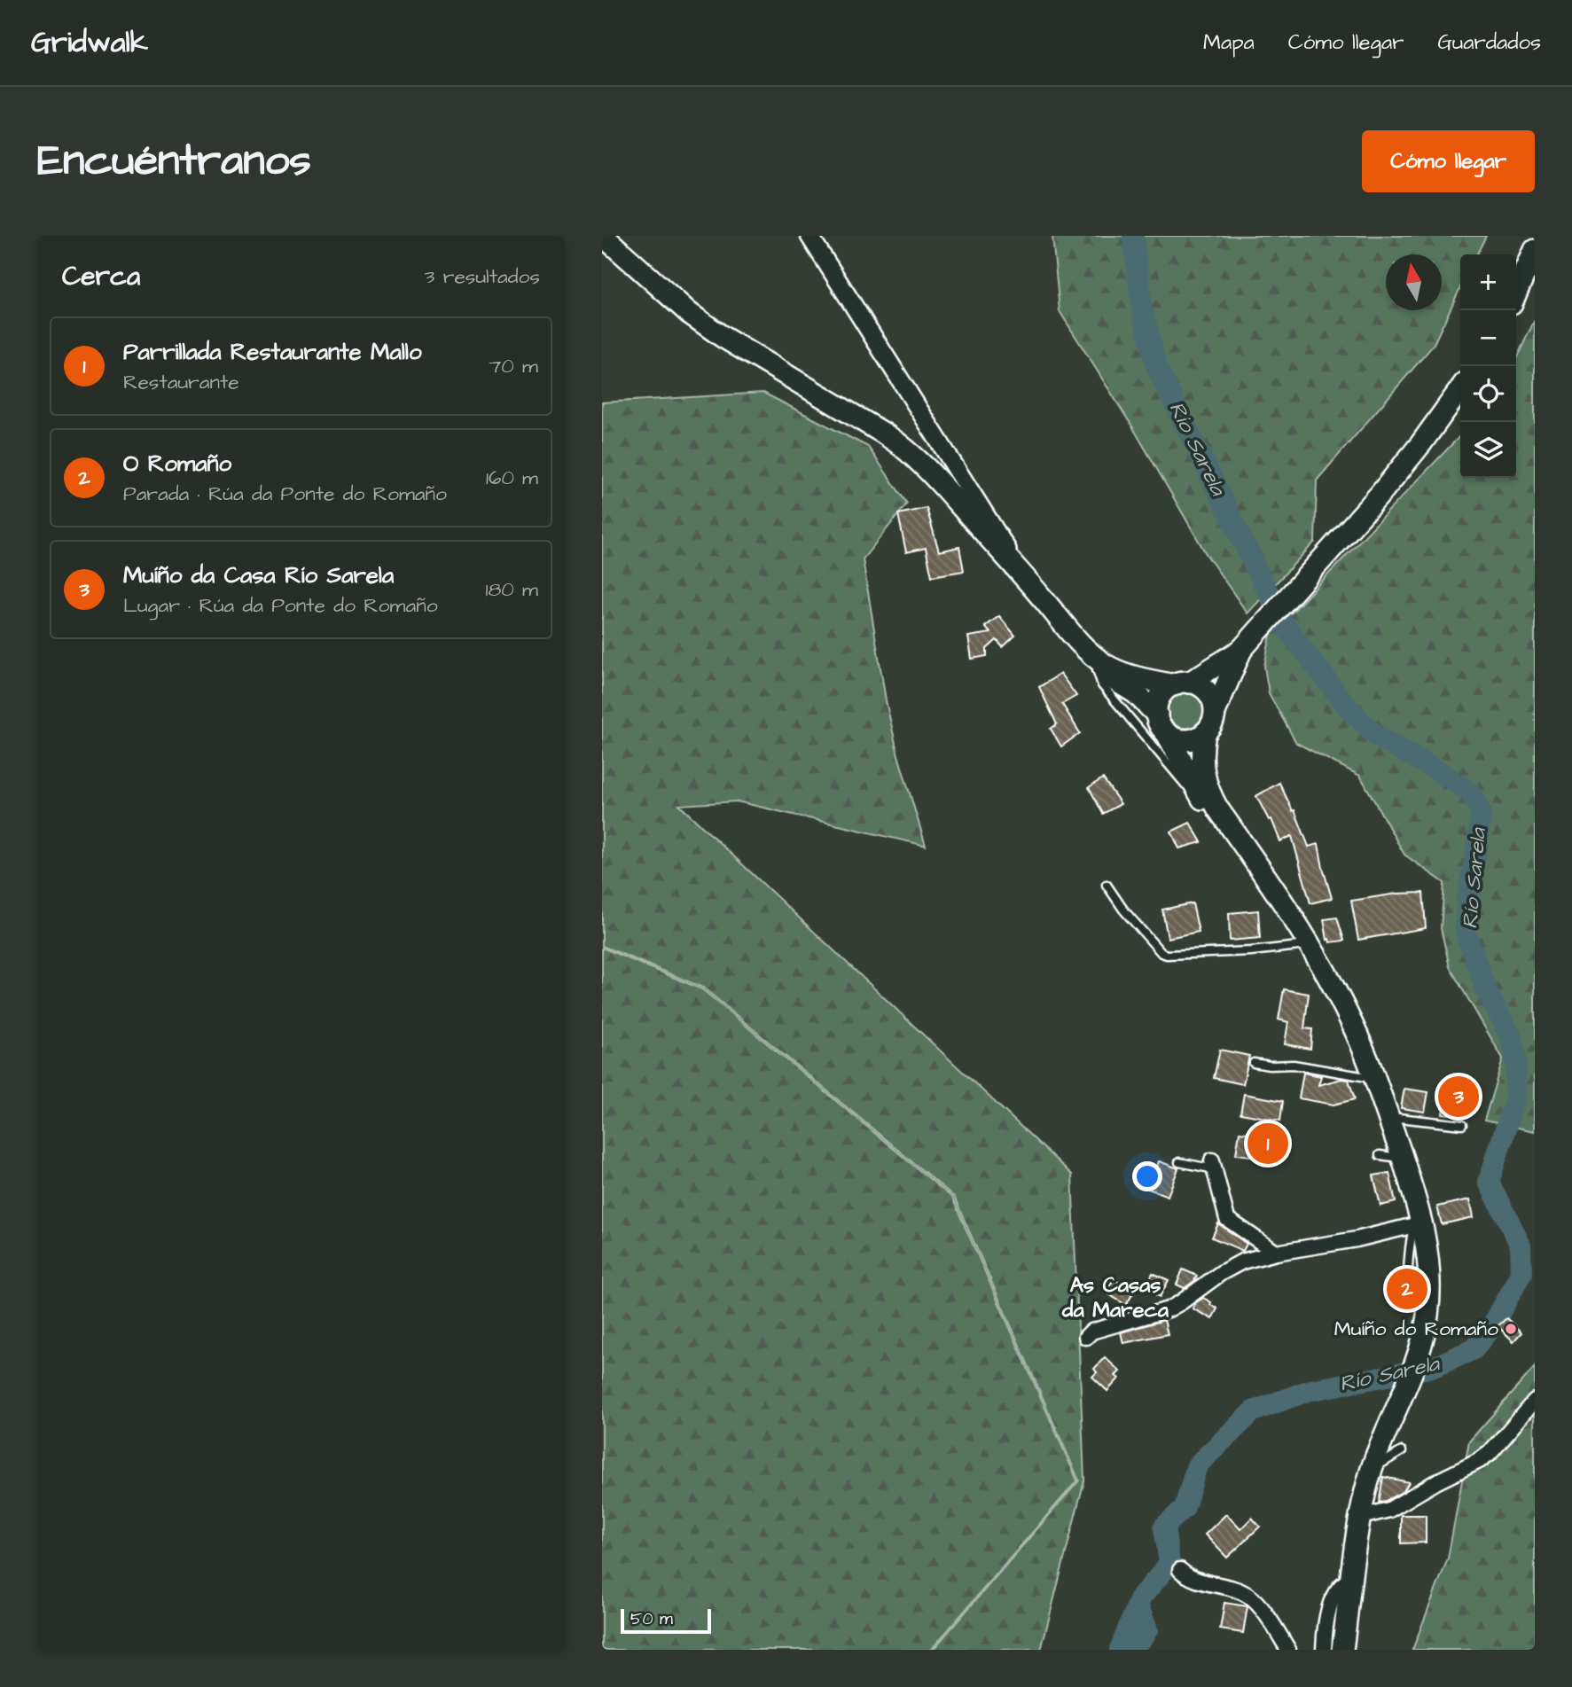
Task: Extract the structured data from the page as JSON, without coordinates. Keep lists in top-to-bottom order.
{
  "districts": ["As Casas da Mareca"],
  "water": ["Río Sarela"],
  "places": ["Muíño do Romaño"],
  "scale_bar": "50 m",
  "north": "top",
  "page": {
    "header": "Gridwalk",
    "nav": ["Mapa", "Cómo llegar", "Guardados"],
    "buttons": "Cómo llegar",
    "title": "Encuéntranos",
    "heading": ["Cerca", "3 resultados"],
    "map_buttons": ["+", "−"],
    "list": [
      {
        "mark": "1",
        "name": "Parrillada Restaurante Mallo",
        "note": "Restaurante",
        "value": "70 m"
      },
      {
        "mark": "2",
        "name": "O Romaño",
        "note": "Parada · Rúa da Ponte do Romaño",
        "value": "160 m"
      },
      {
        "mark": "3",
        "name": "Muíño da Casa Río Sarela",
        "note": "Lugar · Rúa da Ponte do Romaño",
        "value": "180 m"
      }
    ],
    "pins": ["3", "1", "2"],
    "scale": "50 m"
  }
}
